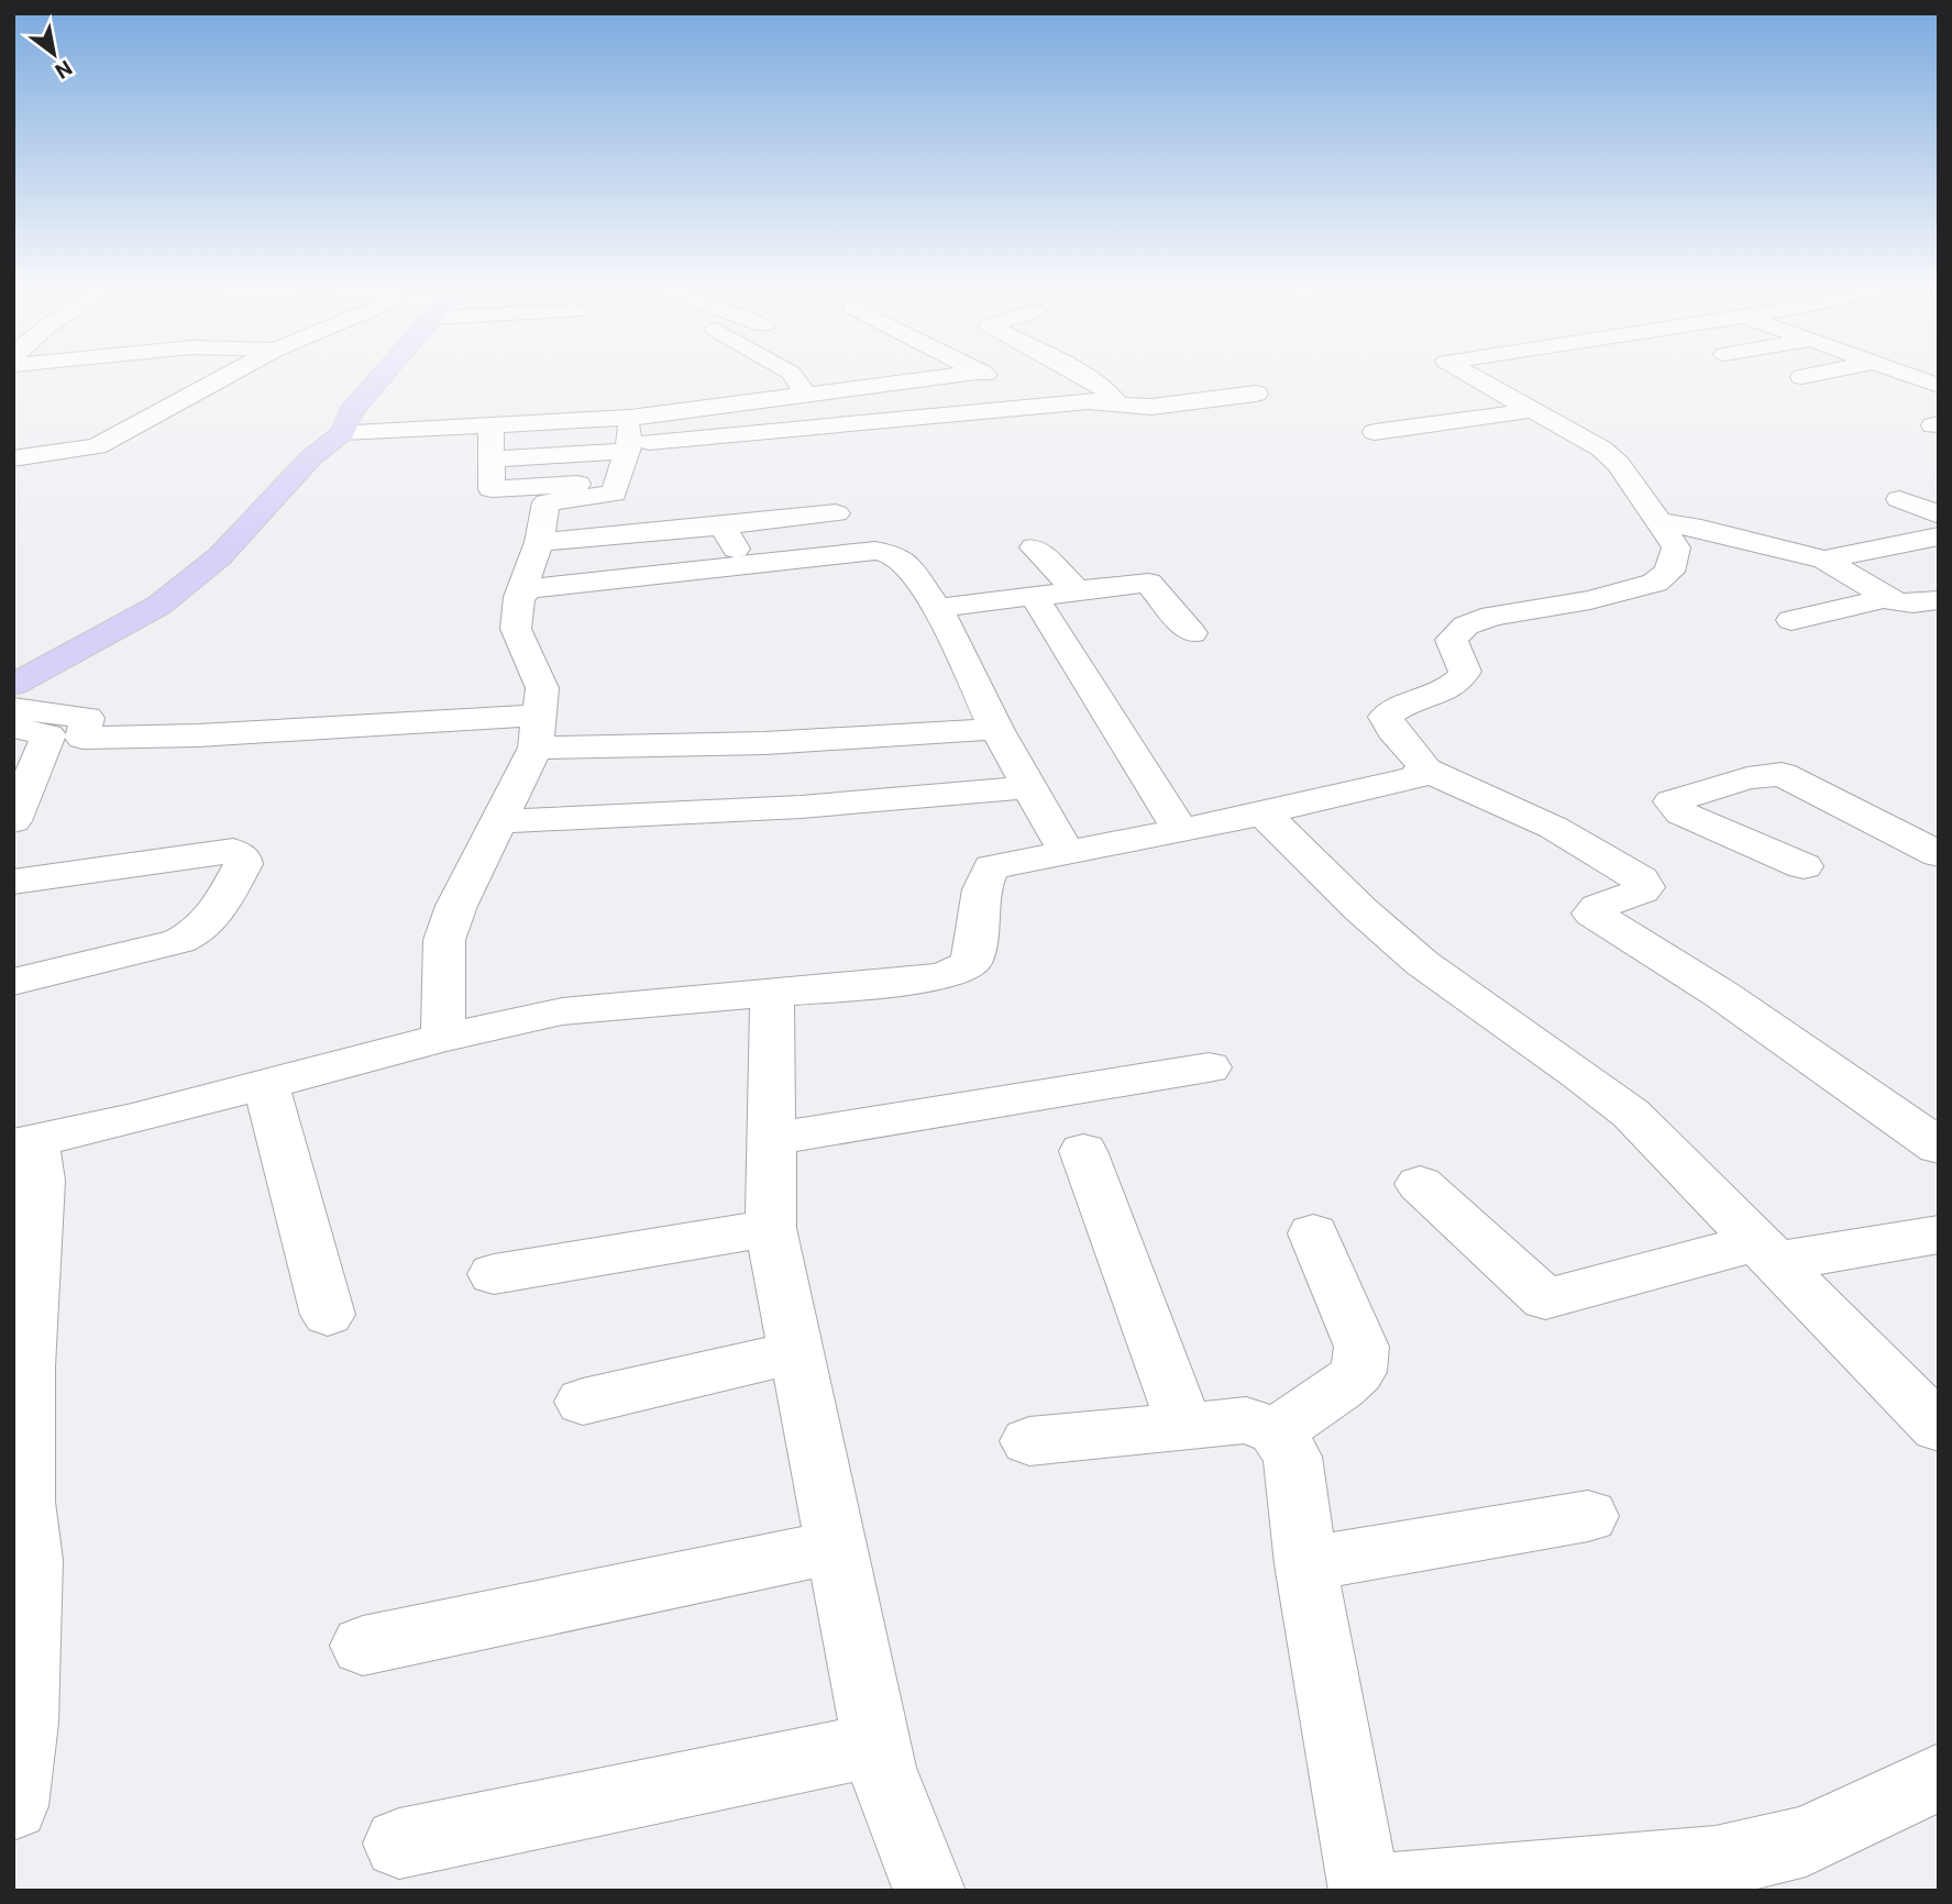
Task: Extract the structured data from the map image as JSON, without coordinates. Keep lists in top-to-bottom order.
{
  "north": "bottom right"
}
